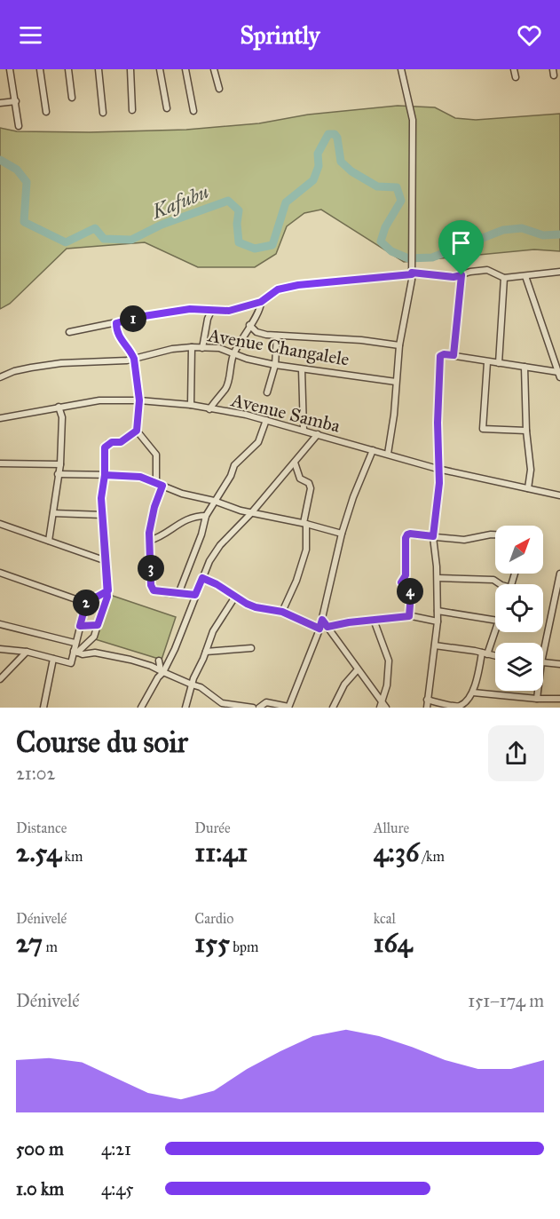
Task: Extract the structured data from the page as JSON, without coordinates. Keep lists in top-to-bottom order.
{
  "streets": {
    "street": ["Avenue Changalele", "Avenue Samba"]
  },
  "water": ["Kafubu"],
  "north": "top right",
  "page": {
    "header": "Sprintly",
    "pins": [
      "1",
      "3",
      "4",
      "2"
    ],
    "heading": ["Course du soir", "21:02"],
    "stats": [
      ["Distance", "2.54 km"],
      ["Durée", "11:41"],
      ["Allure", "4:36 /km"],
      ["Dénivelé", "27 m"],
      ["Cardio", "155 bpm"],
      ["kcal", "164"]
    ],
    "chart": ["Dénivelé", "151–174 m"],
    "list": [
      {
        "name": "500 m",
        "note": "4:21"
      },
      {
        "name": "1.0 km",
        "note": "4:45"
      }
    ]
  }
}
